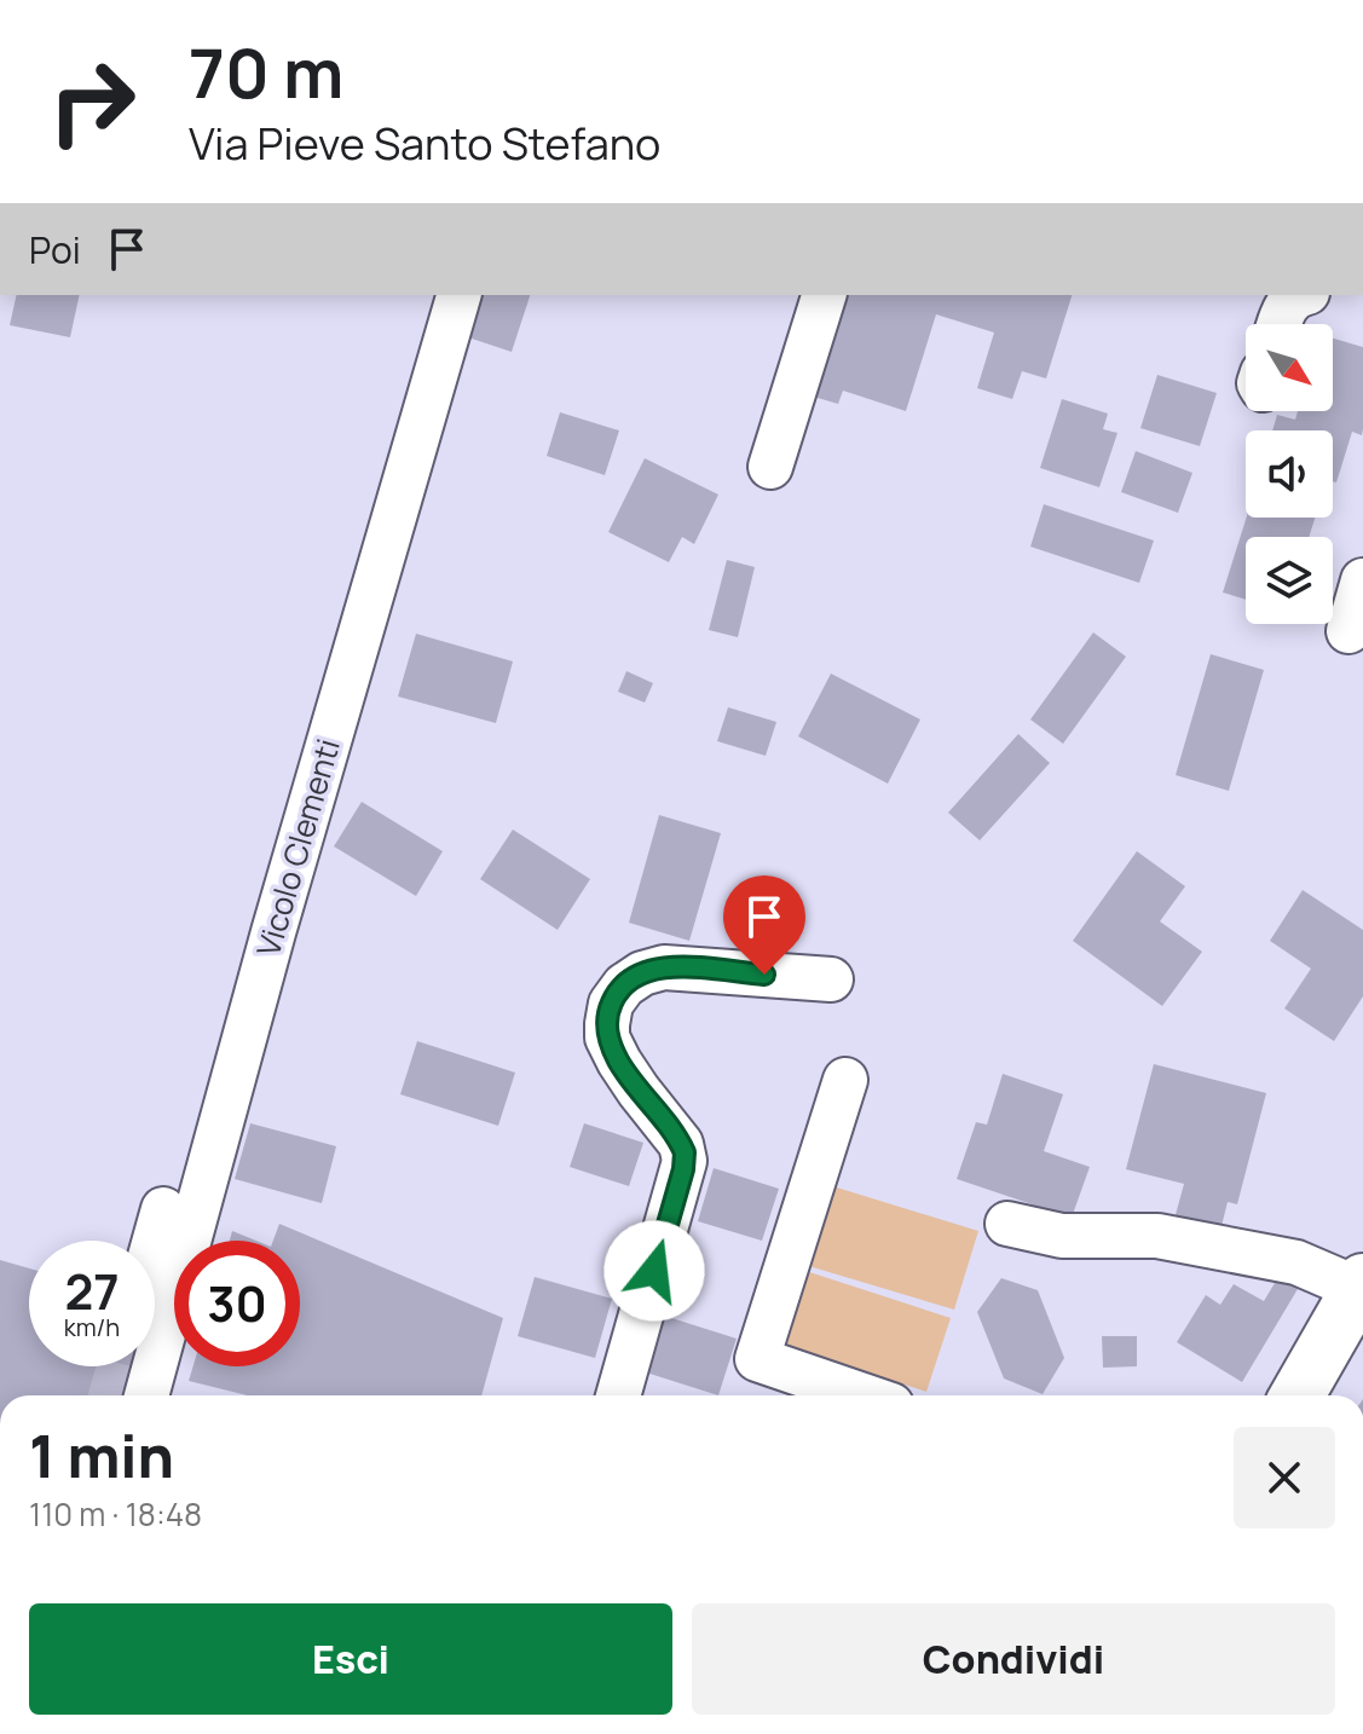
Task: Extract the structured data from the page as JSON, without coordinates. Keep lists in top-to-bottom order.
{
  "streets": {
    "street": ["Vicolo Clementi"]
  },
  "north": "bottom right",
  "page": {
    "turn": ["70 m", "Via Pieve Santo Stefano"],
    "then": "Poi",
    "speed": "27 km/h",
    "limit": "30",
    "heading": ["1 min", "110 m · 18:48"],
    "buttons": ["Esci", "Condividi"]
  }
}
